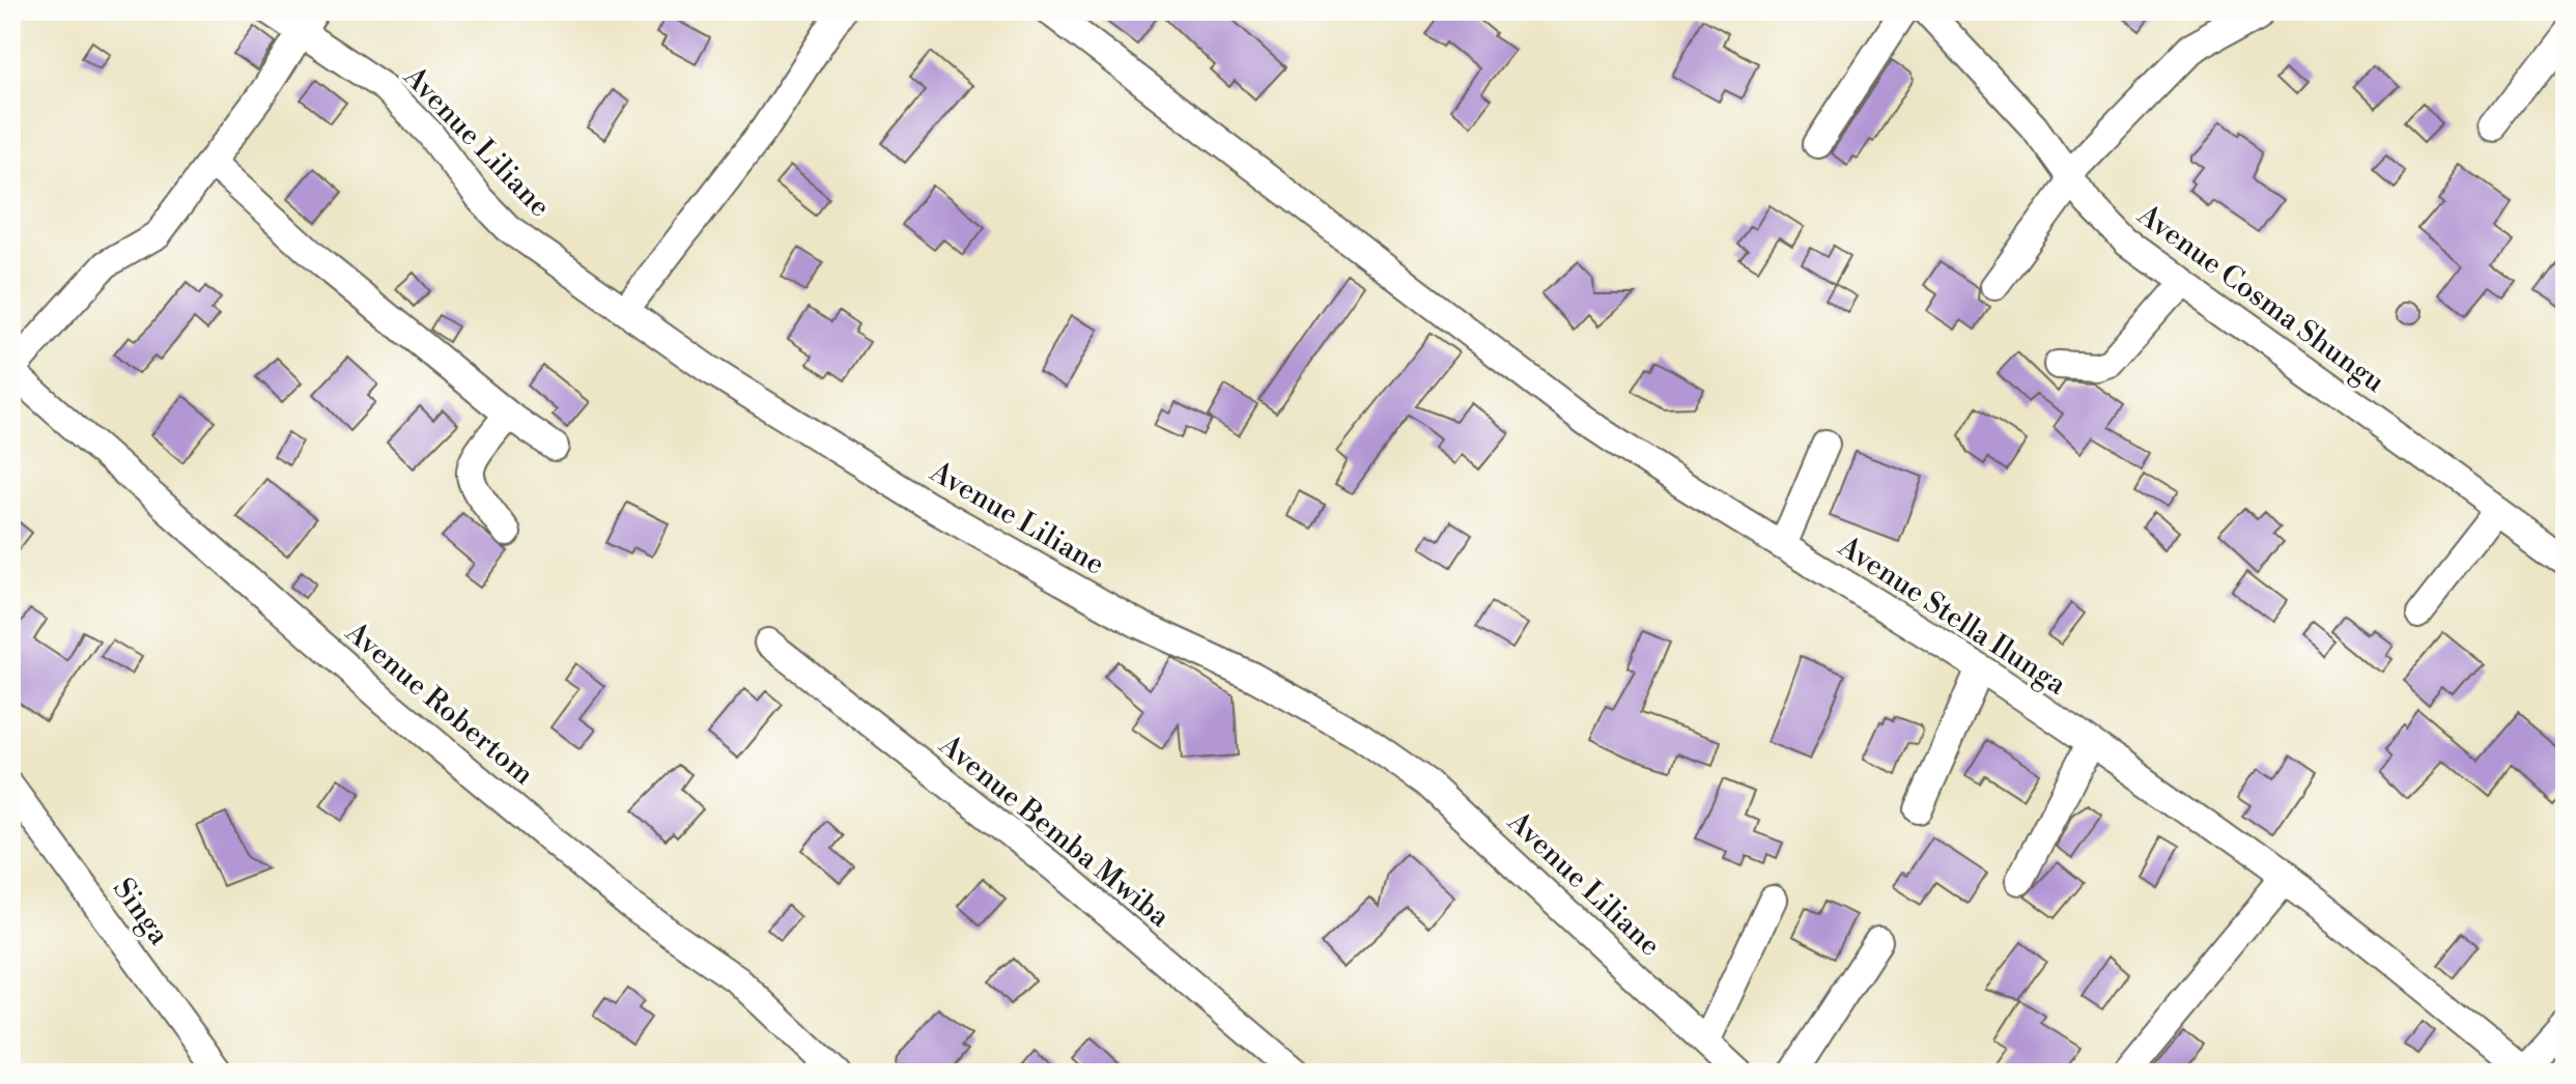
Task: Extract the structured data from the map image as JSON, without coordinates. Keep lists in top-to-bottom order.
{
  "streets": {
    "street": [
      "Avenue Liliane",
      "Avenue Cosma Shungu",
      "Avenue Stella Ilunga",
      "Avenue Robertom",
      "Avenue Bemba Mwiba",
      "Singa"
    ]
  }
}
